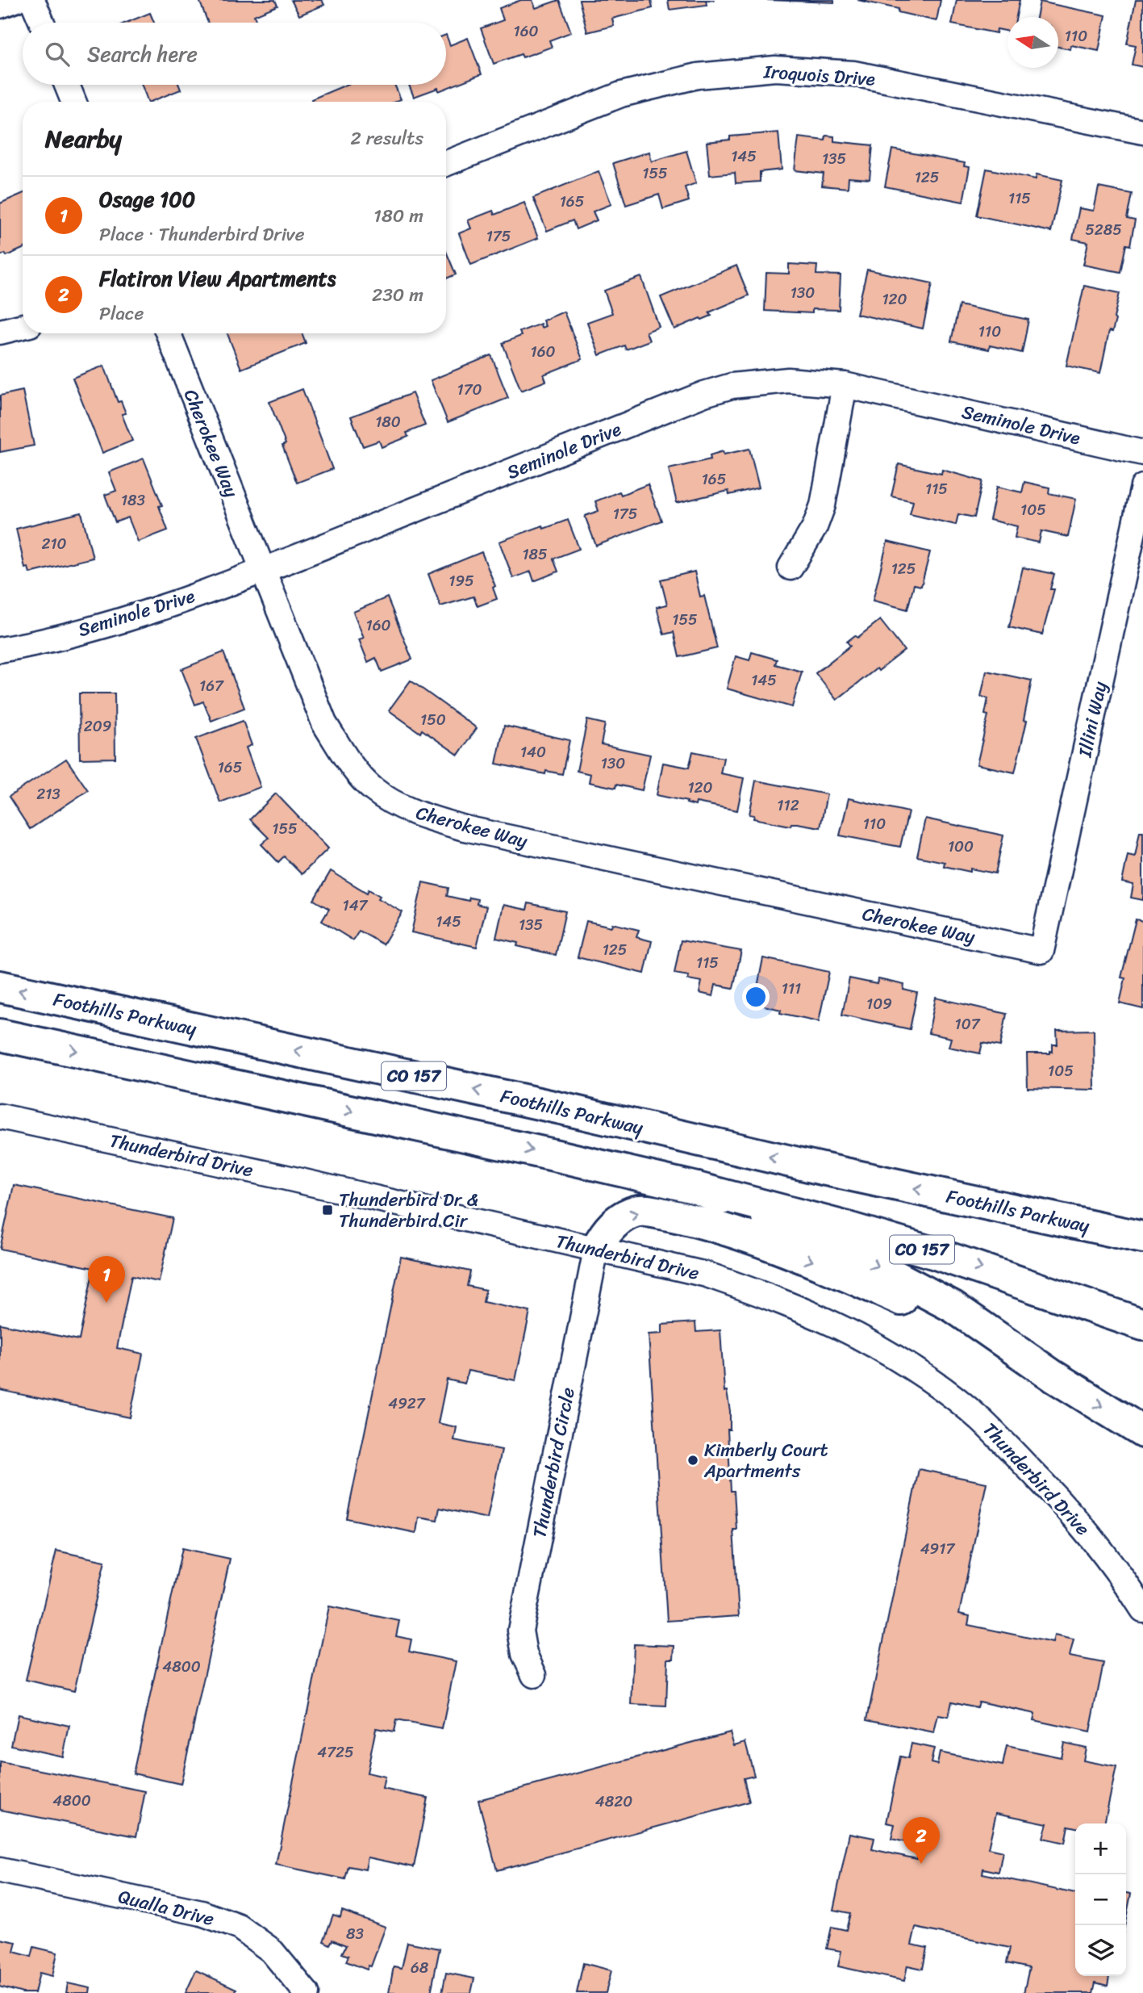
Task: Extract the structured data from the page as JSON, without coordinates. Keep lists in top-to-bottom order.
{
  "streets": {
    "highway": ["Foothills Parkway", "CO 157"],
    "street": [
      "Iroquois Drive",
      "Seminole Drive",
      "Cherokee Way",
      "Illini Way",
      "Thunderbird Drive",
      "Thunderbird Circle",
      "Qualla Drive"
    ]
  },
  "crossings": [
    ["Seminole Drive", "Cherokee Way"],
    ["Cherokee Way", "Illini Way"],
    ["Thunderbird Drive", "Thunderbird Circle"]
  ],
  "places": {
    "transit": ["Thunderbird Dr & Thunderbird Cir"],
    "other": ["Kimberly Court Apartments"]
  },
  "house_numbers": [
    "160",
    "110",
    "145",
    "135",
    "155",
    "125",
    "115",
    "165",
    "5285",
    "175",
    "130",
    "120",
    "110",
    "160",
    "170",
    "180",
    "165",
    "115",
    "183",
    "105",
    "175",
    "210",
    "185",
    "125",
    "195",
    "155",
    "160",
    "145",
    "167",
    "150",
    "209",
    "140",
    "130",
    "165",
    "120",
    "213",
    "112",
    "110",
    "155",
    "100",
    "147",
    "145",
    "135",
    "125",
    "115",
    "111",
    "109",
    "107",
    "105",
    "4927",
    "4917",
    "4800",
    "4725",
    "4800",
    "4820",
    "83",
    "68"
  ],
  "north": "left",
  "page": {
    "search": "Search here",
    "heading": ["Nearby", "2 results"],
    "list": [
      {
        "mark": "1",
        "name": "Osage 100",
        "note": "Place · Thunderbird Drive",
        "value": "180 m"
      },
      {
        "mark": "2",
        "name": "Flatiron View Apartments",
        "note": "Place",
        "value": "230 m"
      }
    ],
    "pins": ["1", "2"],
    "map_buttons": ["+", "−"]
  }
}
